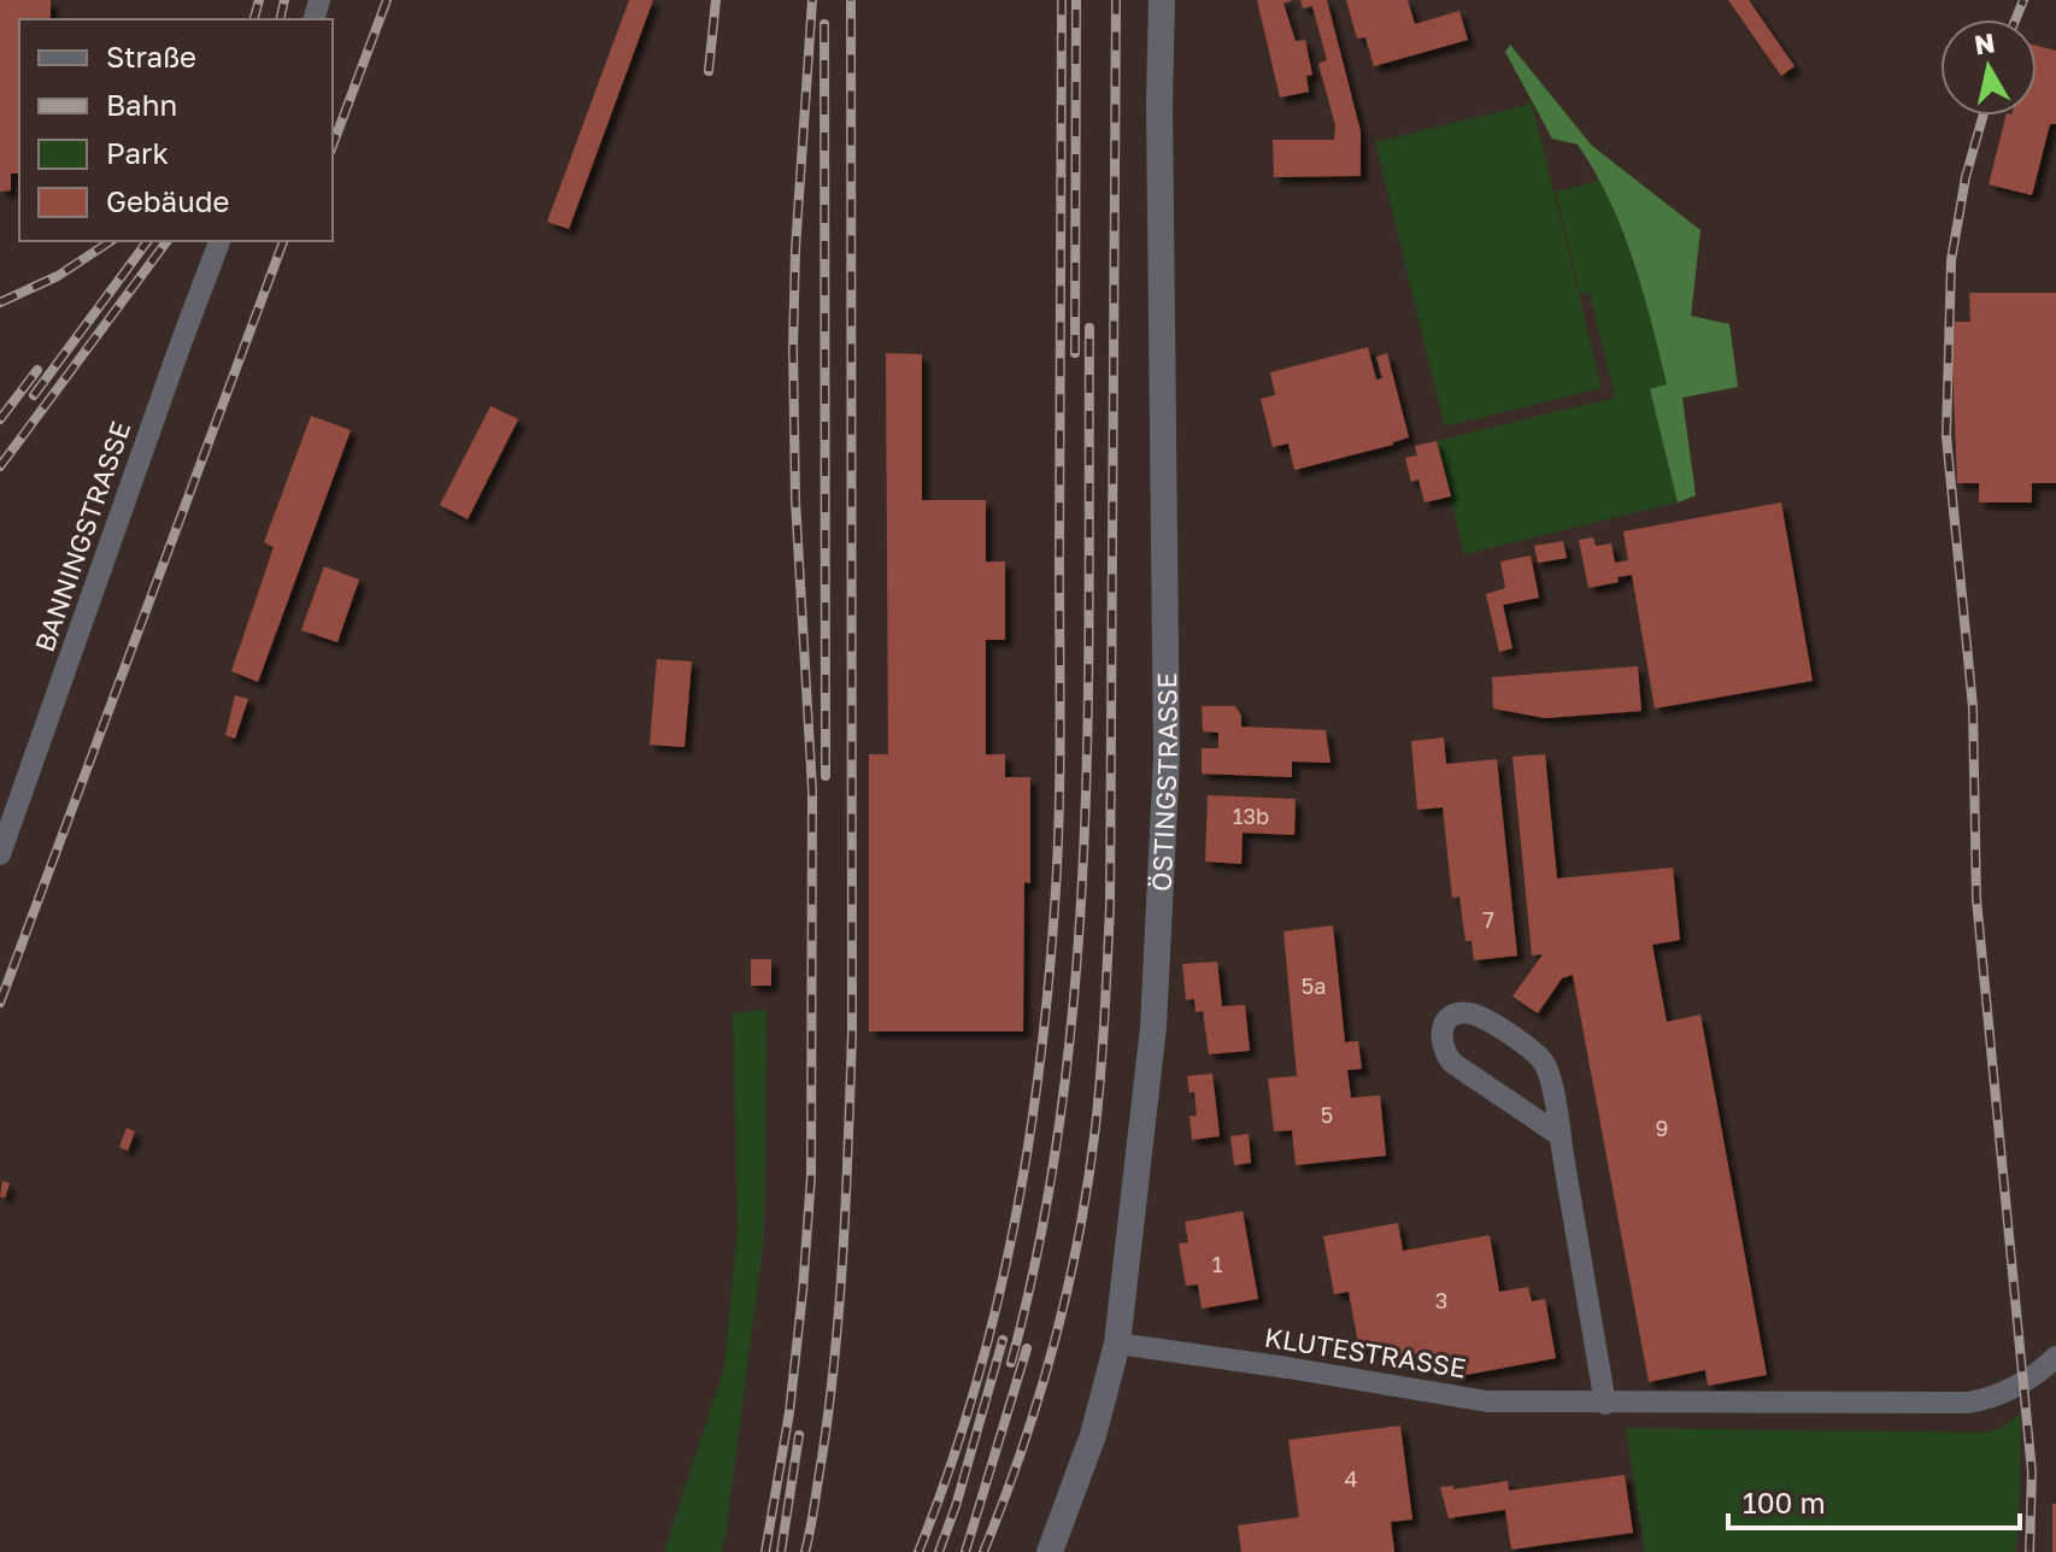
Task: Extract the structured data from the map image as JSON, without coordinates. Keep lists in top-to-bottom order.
{
  "streets": {
    "street": ["BANNINGSTRASSE", "ÖSTINGSTRASSE", "KLUTESTRASSE"]
  },
  "crossings": [
    ["ÖSTINGSTRASSE", "KLUTESTRASSE"]
  ],
  "house_numbers": [
    "13b",
    "7",
    "5a",
    "5",
    "9",
    "1",
    "3",
    "4"
  ],
  "legend": [
    "Straße",
    "Bahn",
    "Park",
    "Gebäude"
  ],
  "scale_bar": "100 m",
  "north": "top"
}
